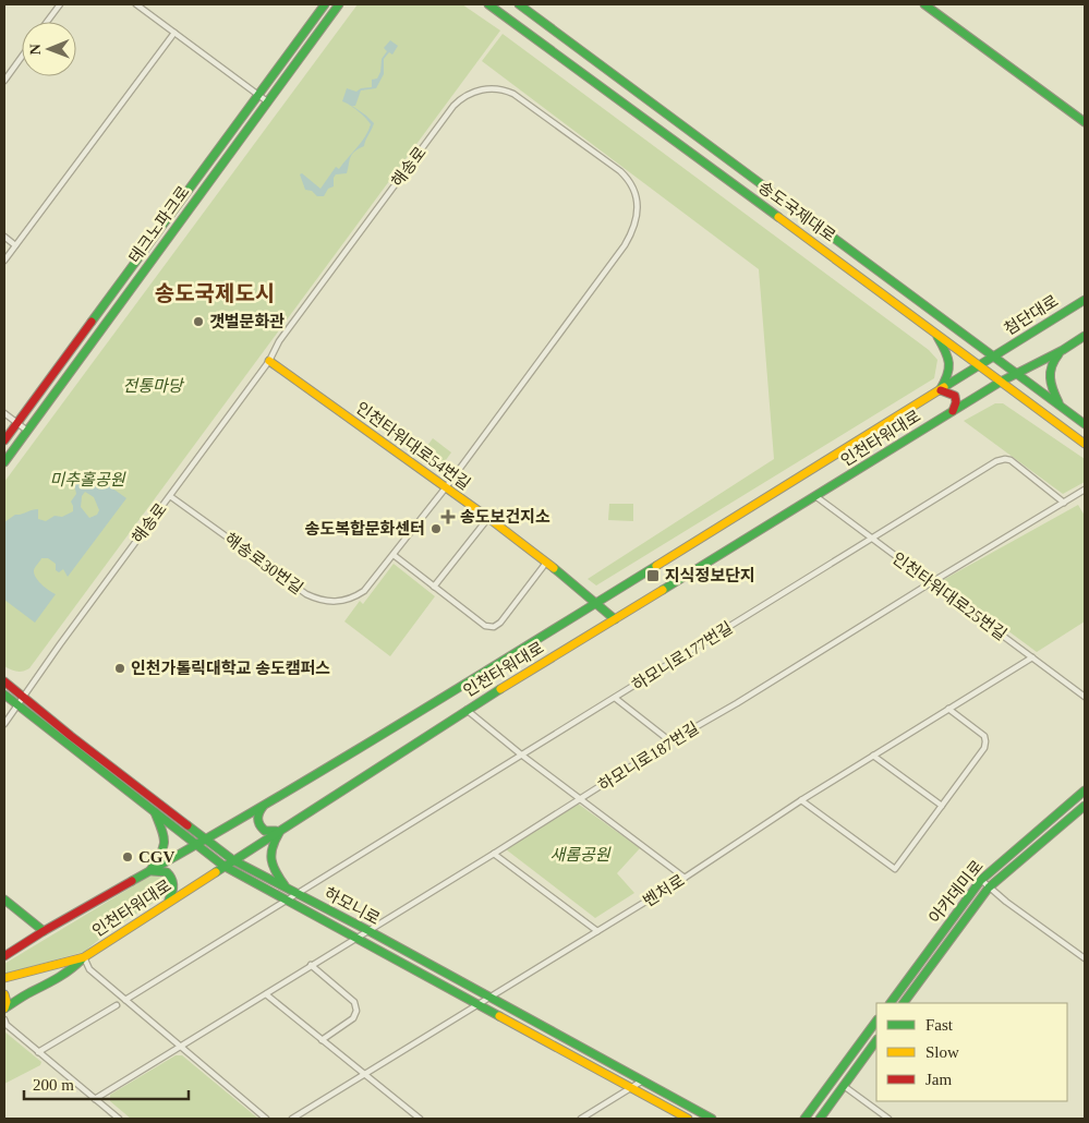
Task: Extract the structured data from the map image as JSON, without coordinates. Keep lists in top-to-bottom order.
{
  "streets": {
    "main road": [
      "송도국제대로",
      "테크노파크로",
      "첨단대로",
      "인천타워대로",
      "인천타워대로54번길",
      "아카데미로",
      "하모니로"
    ],
    "street": [
      "해송로",
      "해송로30번길",
      "인천타워대로25번길",
      "하모니로177번길",
      "하모니로187번길",
      "벤처로"
    ]
  },
  "crossings": [
    ["해송로", "인천타워대로54번길"],
    ["해송로", "해송로30번길"],
    ["해송로", "하모니로"],
    ["송도국제대로", "첨단대로"],
    ["송도국제대로", "인천타워대로"],
    ["첨단대로", "인천타워대로"],
    ["인천타워대로", "인천타워대로54번길"],
    ["인천타워대로", "인천타워대로25번길"],
    ["인천타워대로", "하모니로"],
    ["인천타워대로54번길", "해송로30번길"],
    ["인천타워대로25번길", "하모니로177번길"],
    ["인천타워대로25번길", "하모니로187번길"],
    ["인천타워대로25번길", "벤처로"],
    ["하모니로177번길", "하모니로187번길"],
    ["하모니로177번길", "하모니로"],
    ["하모니로187번길", "하모니로"],
    ["벤처로", "하모니로"]
  ],
  "districts": ["송도국제도시"],
  "parks": ["전통마당", "미추홀공원", "새롬공원"],
  "places": {
    "other": [
      "갯벌문화관",
      "송도복합문화센터",
      "인천가톨릭대학교 송도캠퍼스",
      "CGV"
    ],
    "health": ["송도보건지소"],
    "transit": ["지식정보단지"]
  },
  "legend": ["Fast", "Slow", "Jam"],
  "scale_bar": "200 m",
  "north": "left"
}
